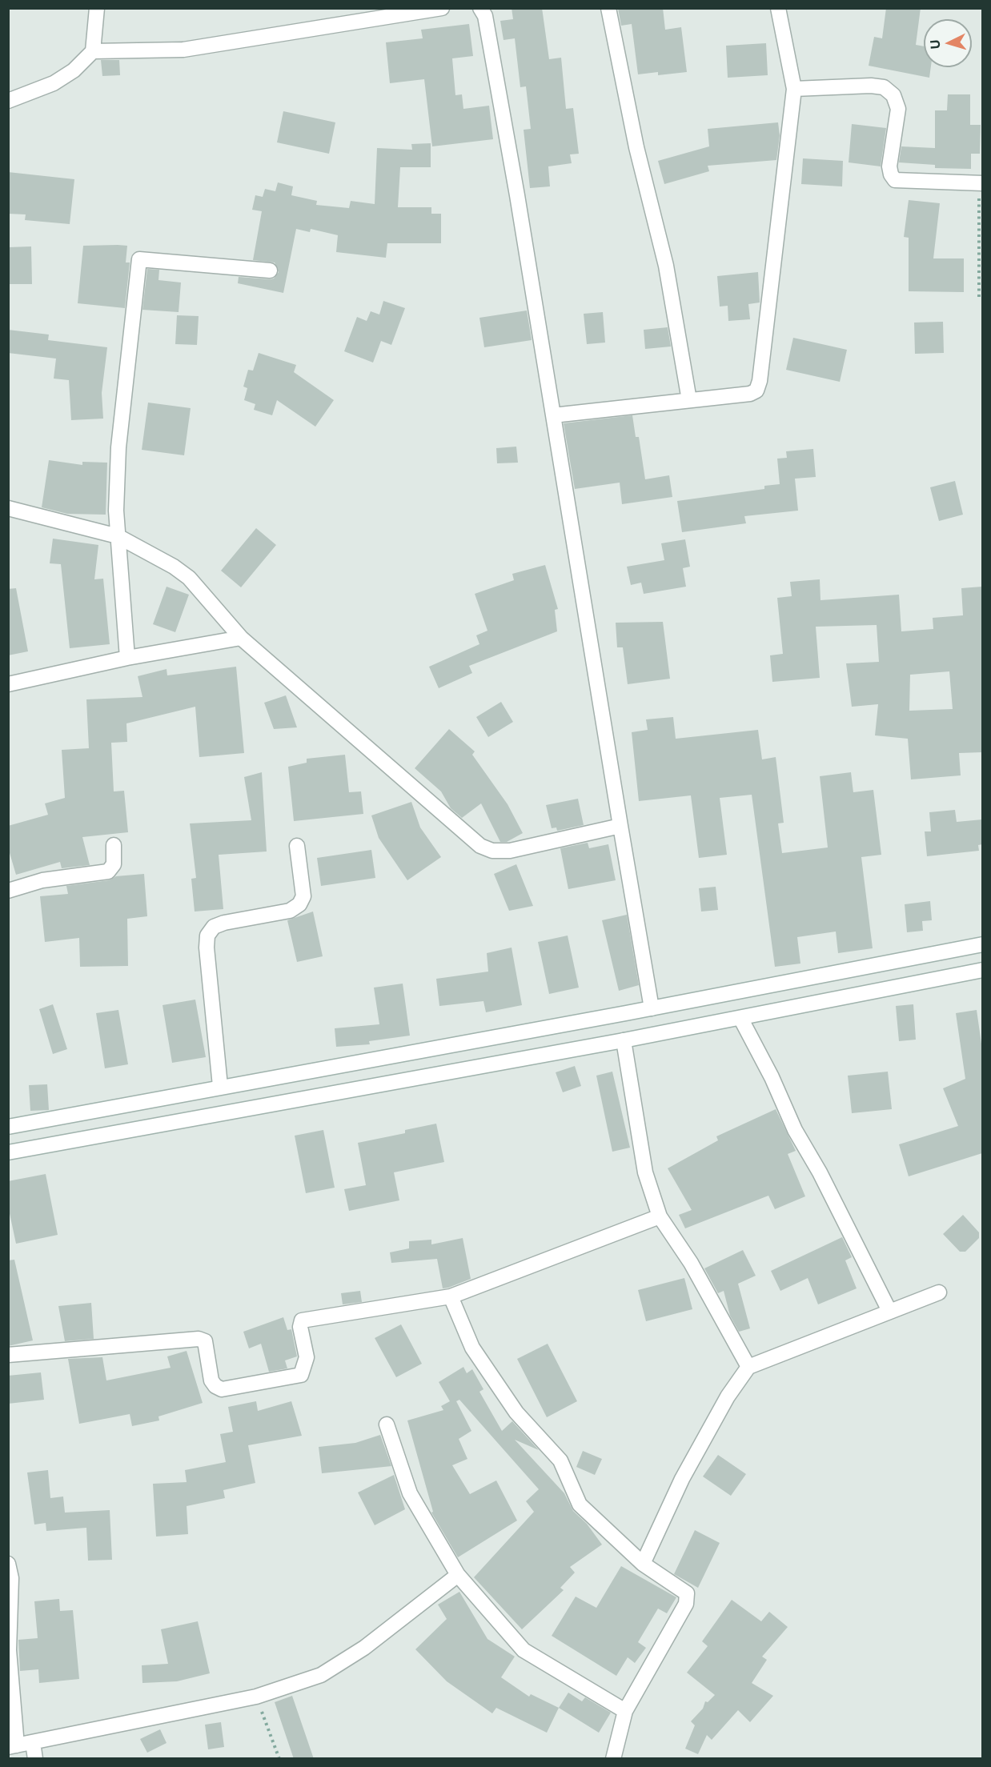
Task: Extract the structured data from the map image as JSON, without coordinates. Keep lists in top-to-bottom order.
{
  "north": "left"
}
